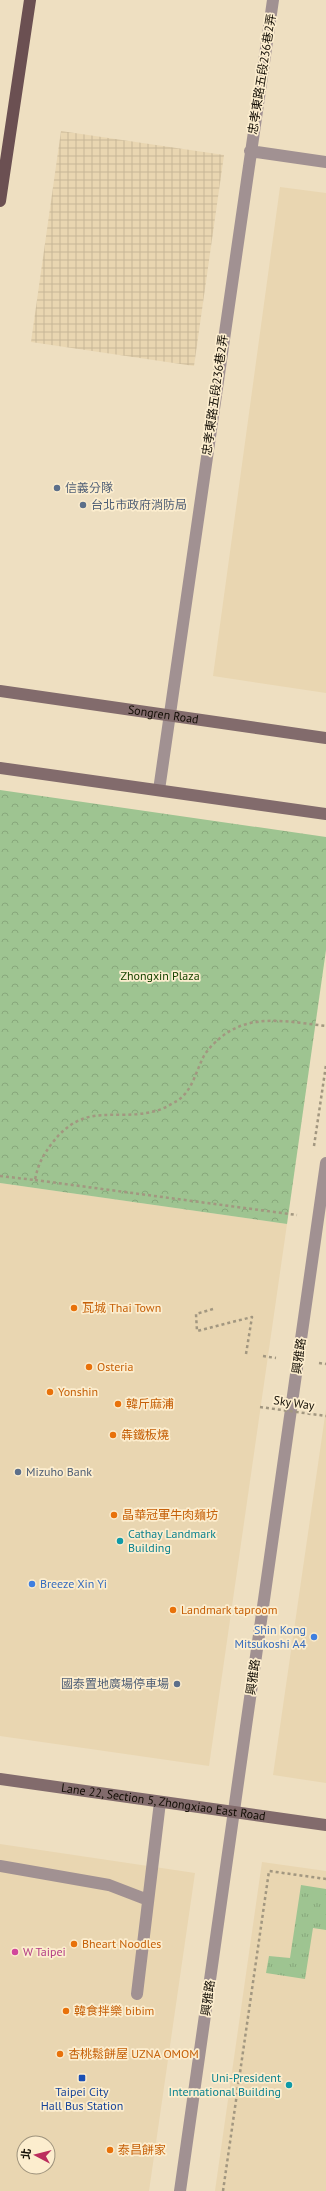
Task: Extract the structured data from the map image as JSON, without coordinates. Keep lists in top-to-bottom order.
{
  "streets": {
    "street": [
      "忠孝東路五段236巷2弄",
      "Songren Road",
      "興雅路",
      "Lane 22, Section 5, Zhongxiao East Road"
    ],
    "path": ["Sky Way"]
  },
  "crossings": [
    ["忠孝東路五段236巷2弄", "Songren Road"],
    ["興雅路", "Lane 22, Section 5, Zhongxiao East Road"]
  ],
  "parks": ["Zhongxin Plaza"],
  "places": {
    "other": [
      "信義分隊",
      "台北市政府消防局",
      "瓦城 Thai Town",
      "Osteria",
      "Yonshin",
      "韓斤麻浦",
      "犇鐵板燒",
      "Mizuho Bank",
      "晶華冠軍牛肉麺坊",
      "Cathay Landmark Building",
      "Breeze Xin Yi",
      "Landmark taproom",
      "Shin Kong Mitsukoshi A4",
      "國泰置地廣場停車場",
      "Bheart Noodles",
      "W Taipei",
      "韓食拌樂 bibim",
      "杏桃鬆餅屋 UZNA OMOM",
      "Uni-President International Building",
      "泰昌餅家"
    ],
    "transit": ["Taipei City Hall Bus Station"]
  },
  "north": "left"
}
